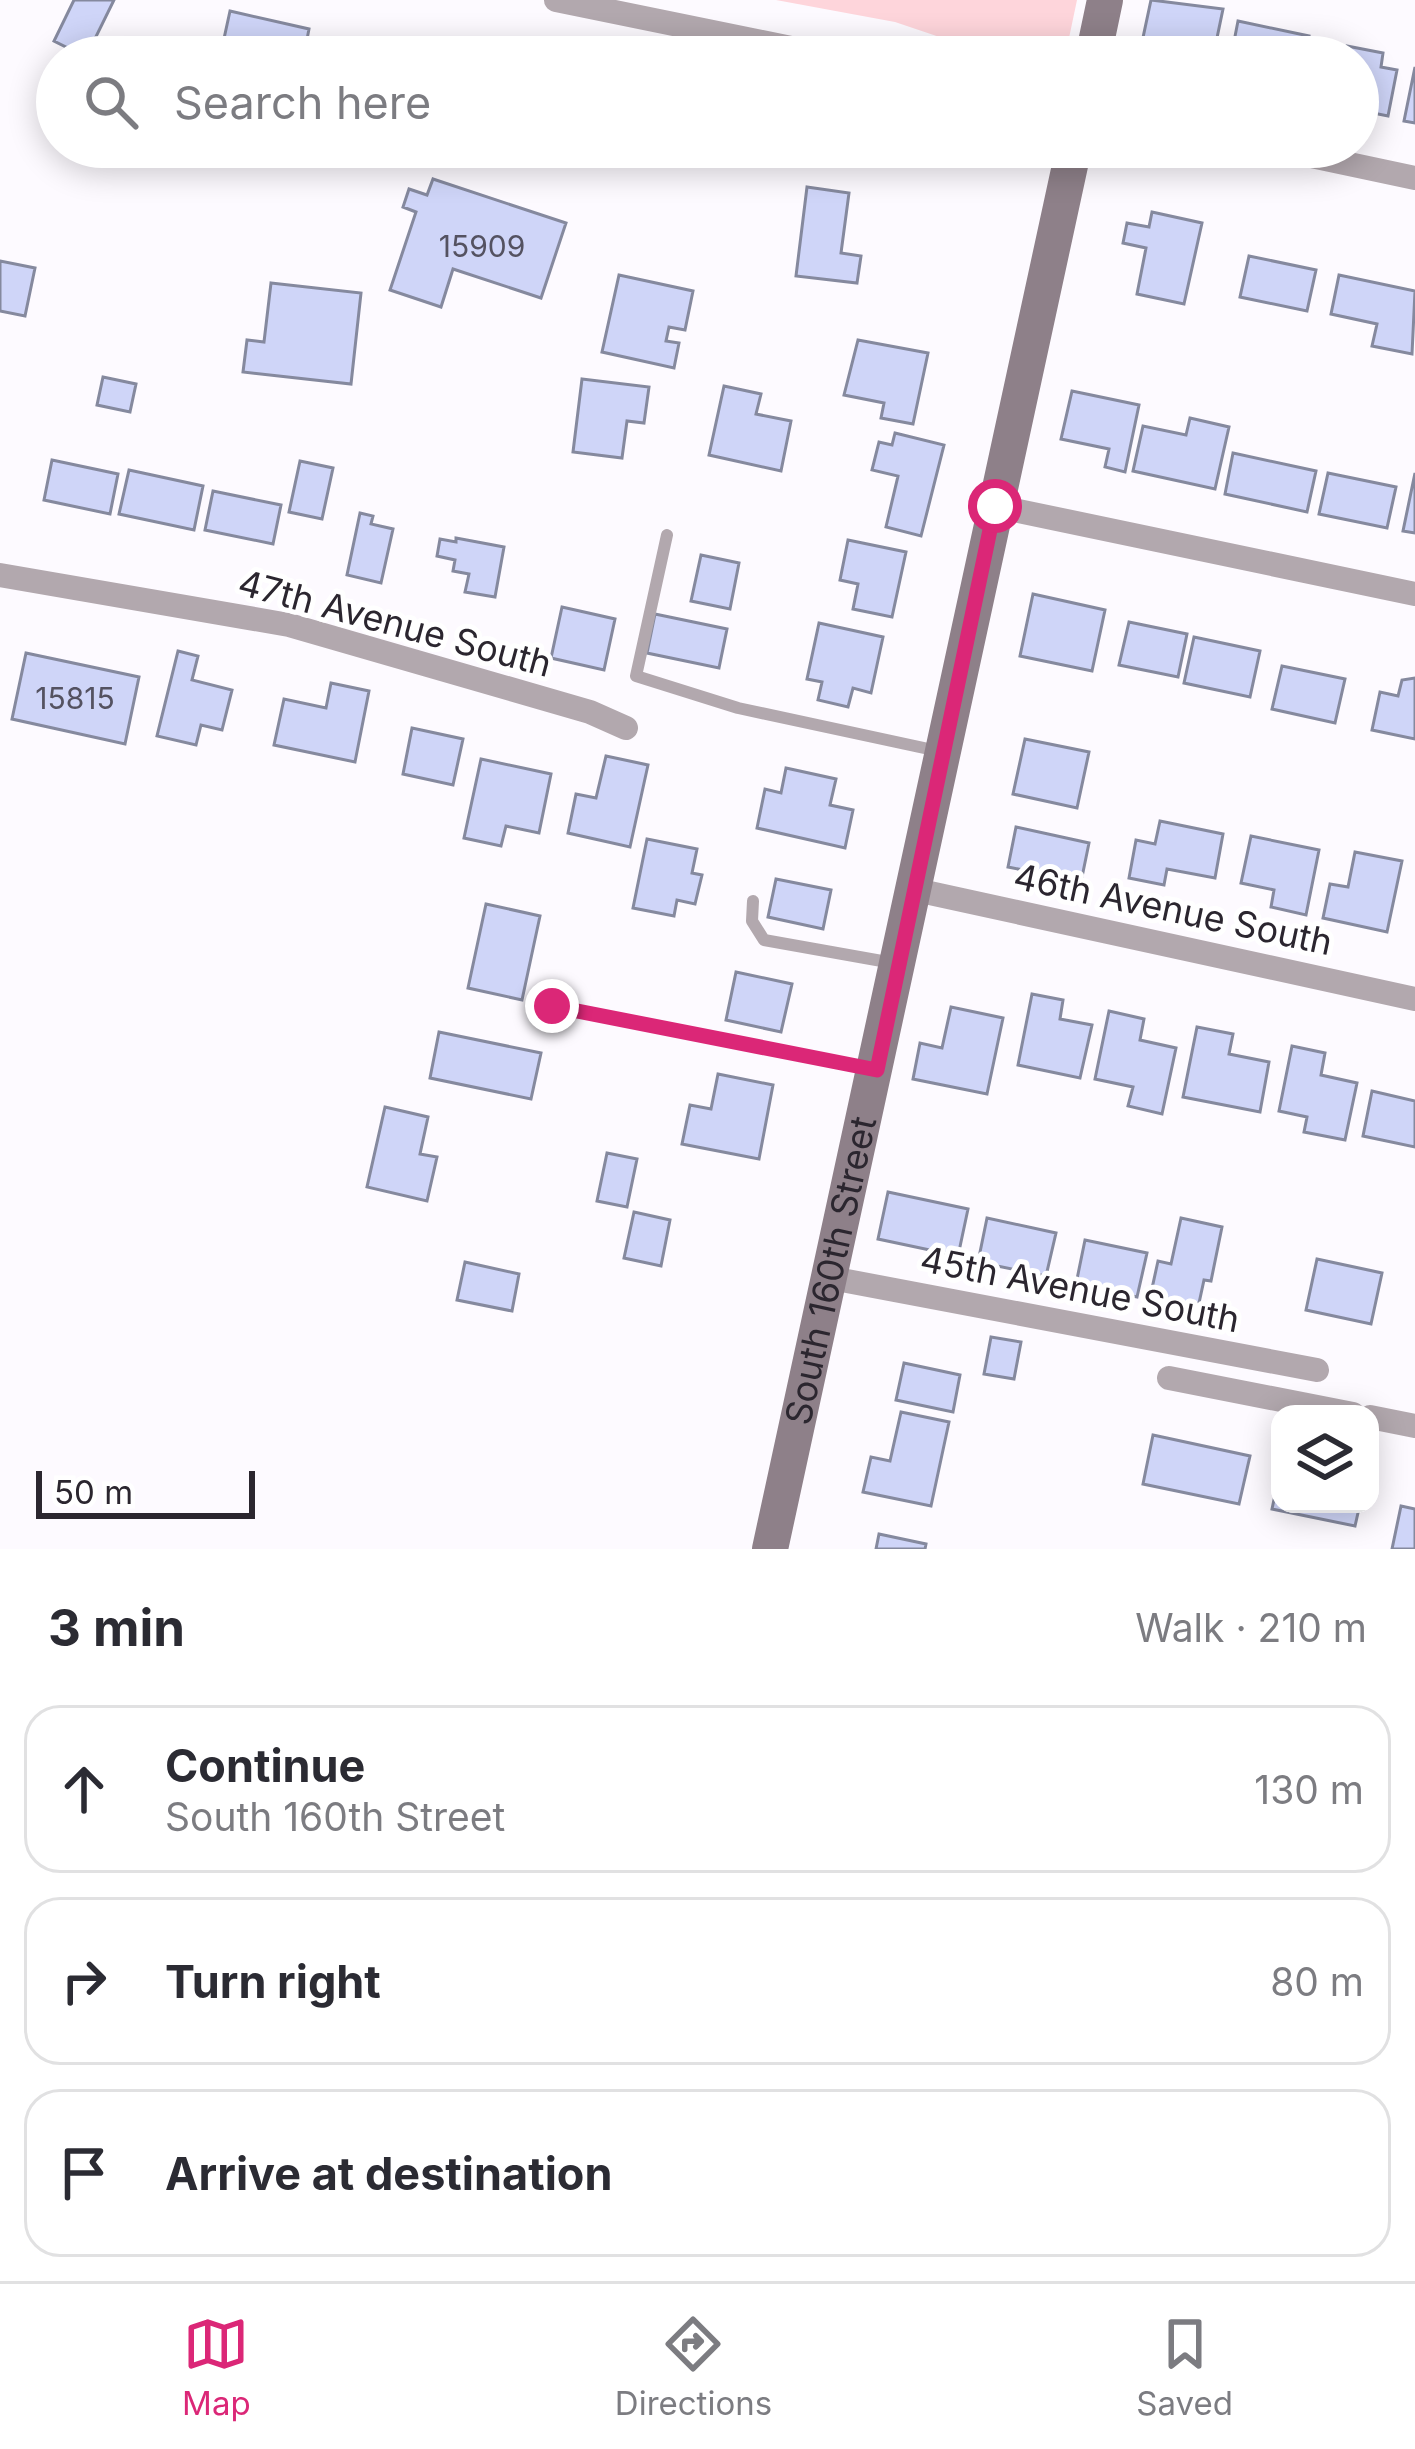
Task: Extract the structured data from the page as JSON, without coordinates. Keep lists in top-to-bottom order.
{
  "streets": {
    "street": [
      "47th Avenue South",
      "46th Avenue South",
      "South 160th Street",
      "45th Avenue South"
    ]
  },
  "crossings": [
    ["46th Avenue South", "South 160th Street"],
    ["South 160th Street", "45th Avenue South"]
  ],
  "house_numbers": ["15909", "15815"],
  "scale_bar": "50 m",
  "page": {
    "search": "Search here",
    "scale": "50 m",
    "heading": ["3 min", "Walk · 210 m"],
    "list": [
      ["Continue", "South 160th Street", "130 m"],
      ["Turn right", "80 m"],
      "Arrive at destination"
    ],
    "nav": ["Map", "Directions", "Saved"]
  }
}
